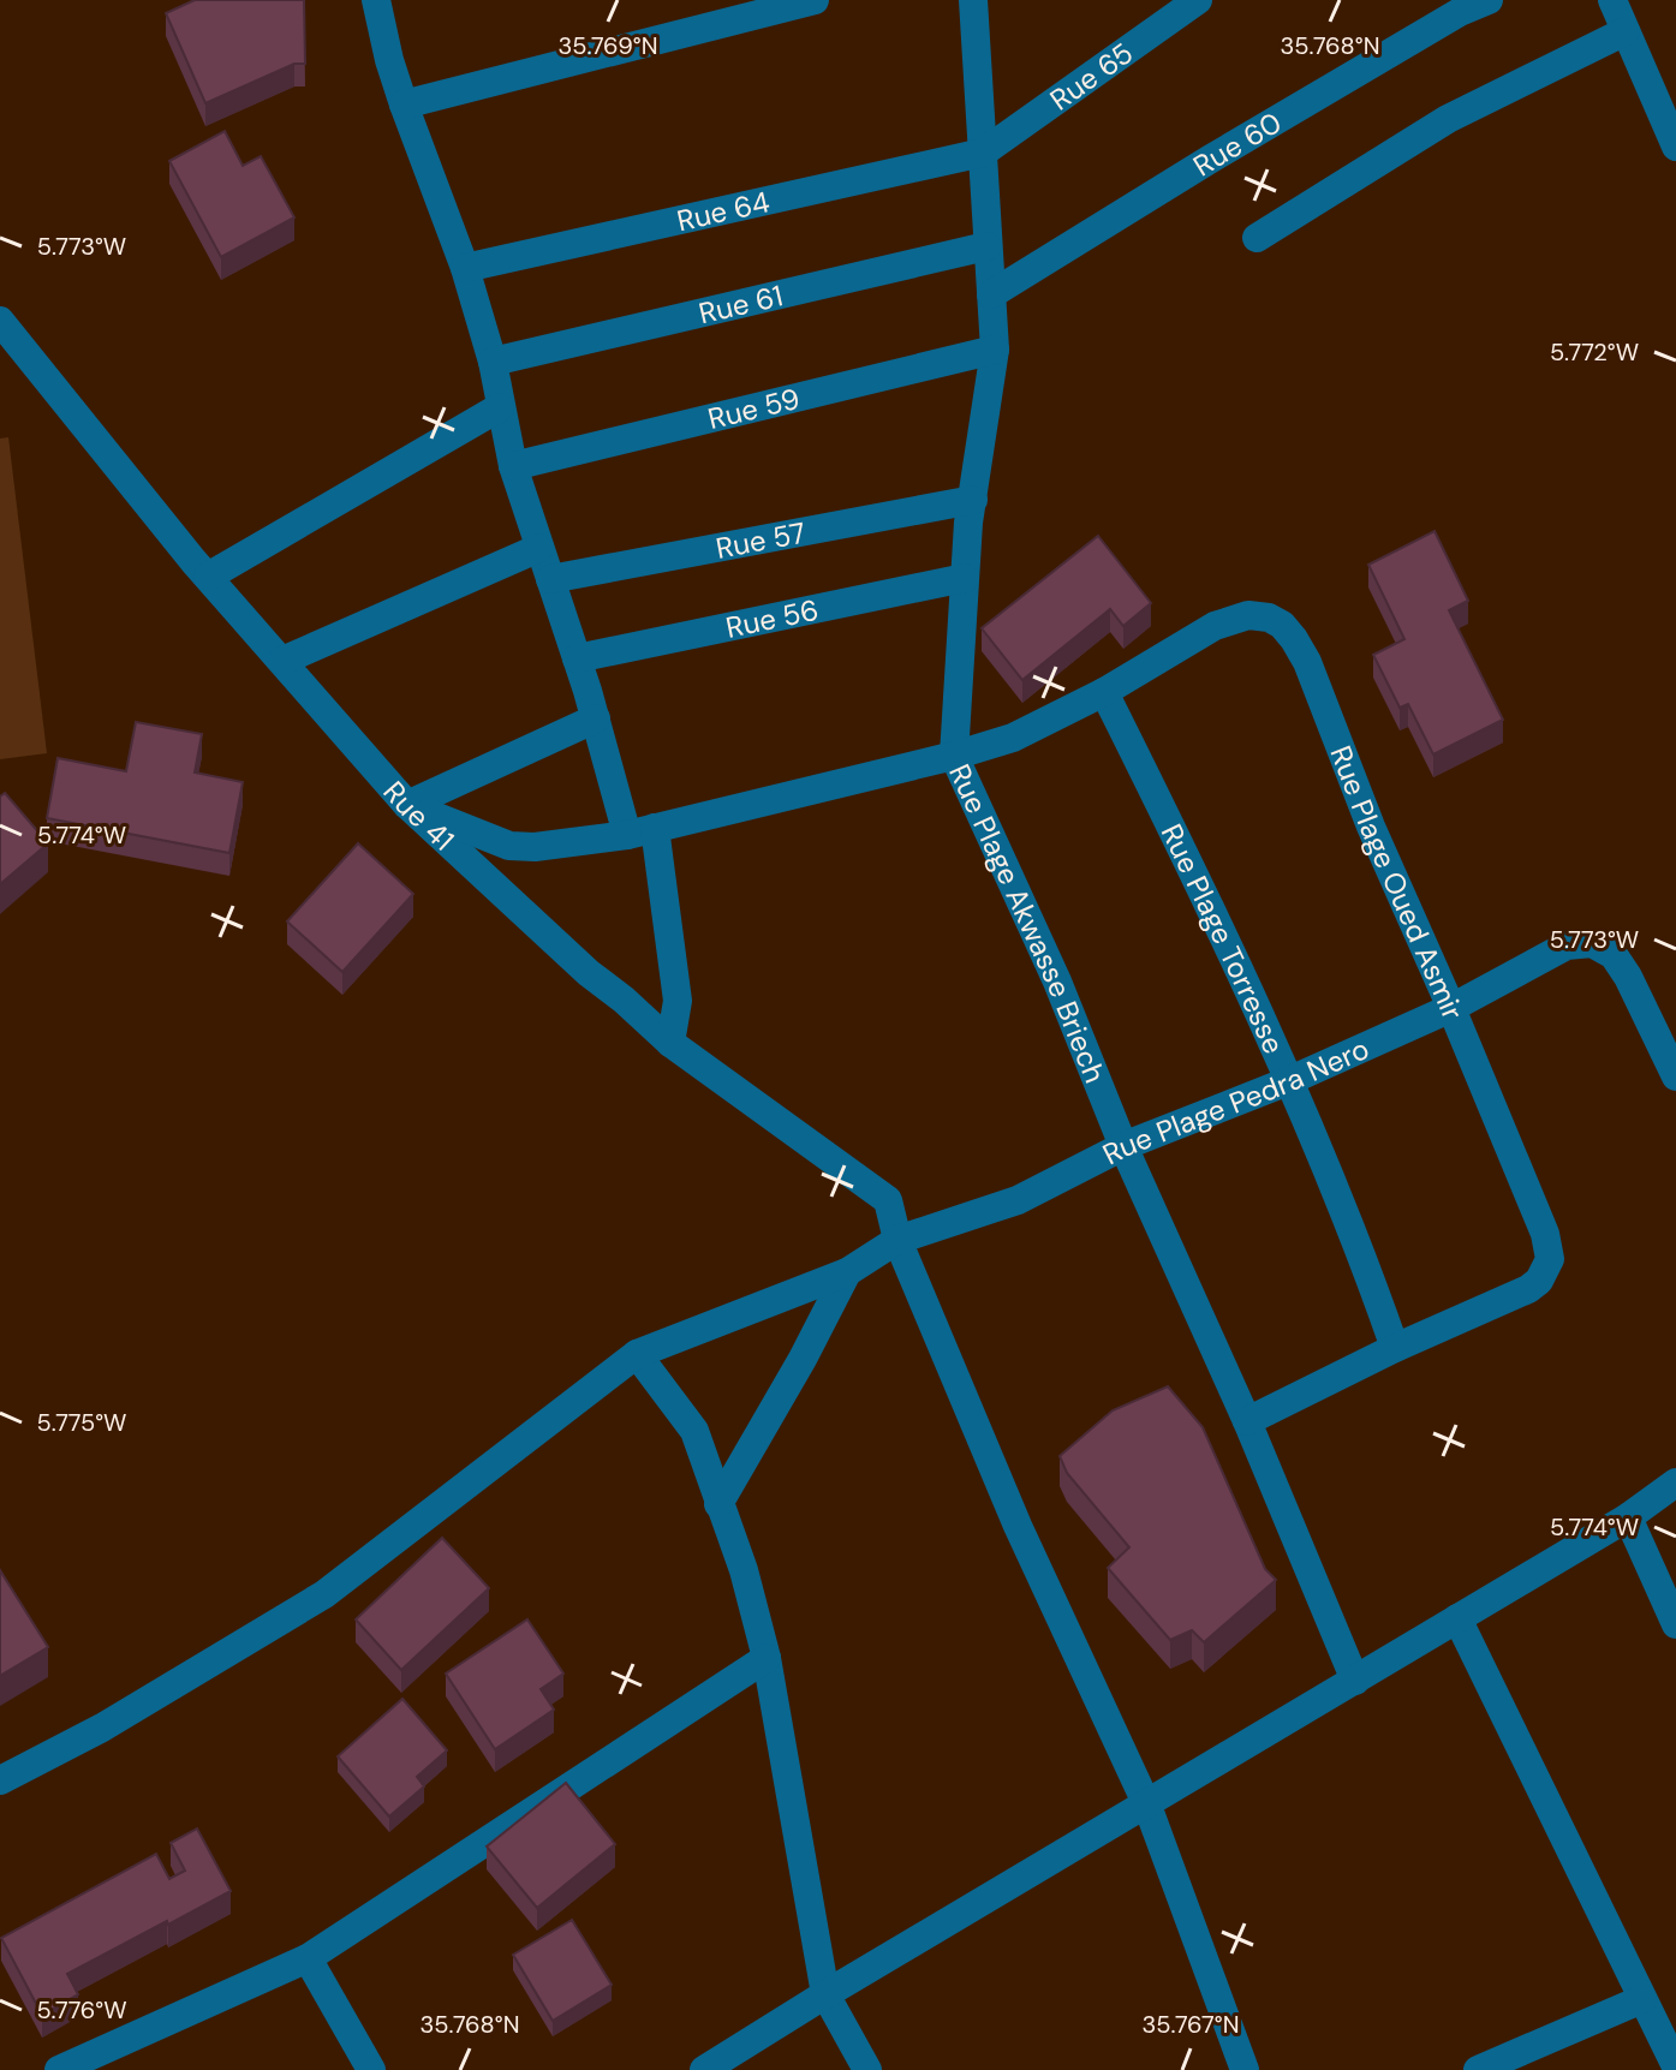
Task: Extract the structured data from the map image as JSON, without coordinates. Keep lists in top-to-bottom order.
{
  "streets": {
    "street": [
      "Rue 65",
      "Rue 60",
      "Rue 64",
      "Rue 61",
      "Rue 59",
      "Rue 57",
      "Rue 56",
      "Rue 41",
      "Rue Plage Oued Asmir",
      "Rue Plage Akwasse Briech",
      "Rue Plage Torresse",
      "Rue Plage Pedra Nero"
    ]
  },
  "crossings": [
    ["Rue 65", "Rue 64"],
    ["Rue 65", "Rue Plage Akwasse Briech"],
    ["Rue 60", "Rue Plage Akwasse Briech"],
    ["Rue 64", "Rue Plage Akwasse Briech"],
    ["Rue 61", "Rue Plage Akwasse Briech"],
    ["Rue 59", "Rue Plage Akwasse Briech"],
    ["Rue 57", "Rue Plage Akwasse Briech"],
    ["Rue 56", "Rue Plage Akwasse Briech"],
    ["Rue 41", "Rue Plage Oued Asmir"],
    ["Rue 41", "Rue Plage Pedra Nero"],
    ["Rue Plage Oued Asmir", "Rue Plage Akwasse Briech"],
    ["Rue Plage Oued Asmir", "Rue Plage Torresse"],
    ["Rue Plage Oued Asmir", "Rue Plage Pedra Nero"],
    ["Rue Plage Akwasse Briech", "Rue Plage Pedra Nero"],
    ["Rue Plage Torresse", "Rue Plage Pedra Nero"]
  ],
  "coordinates": [
    "35.769°N",
    "35.768°N",
    "5.773°W",
    "5.772°W",
    "5.774°W",
    "5.775°W",
    "5.776°W",
    "35.767°N"
  ]
}
